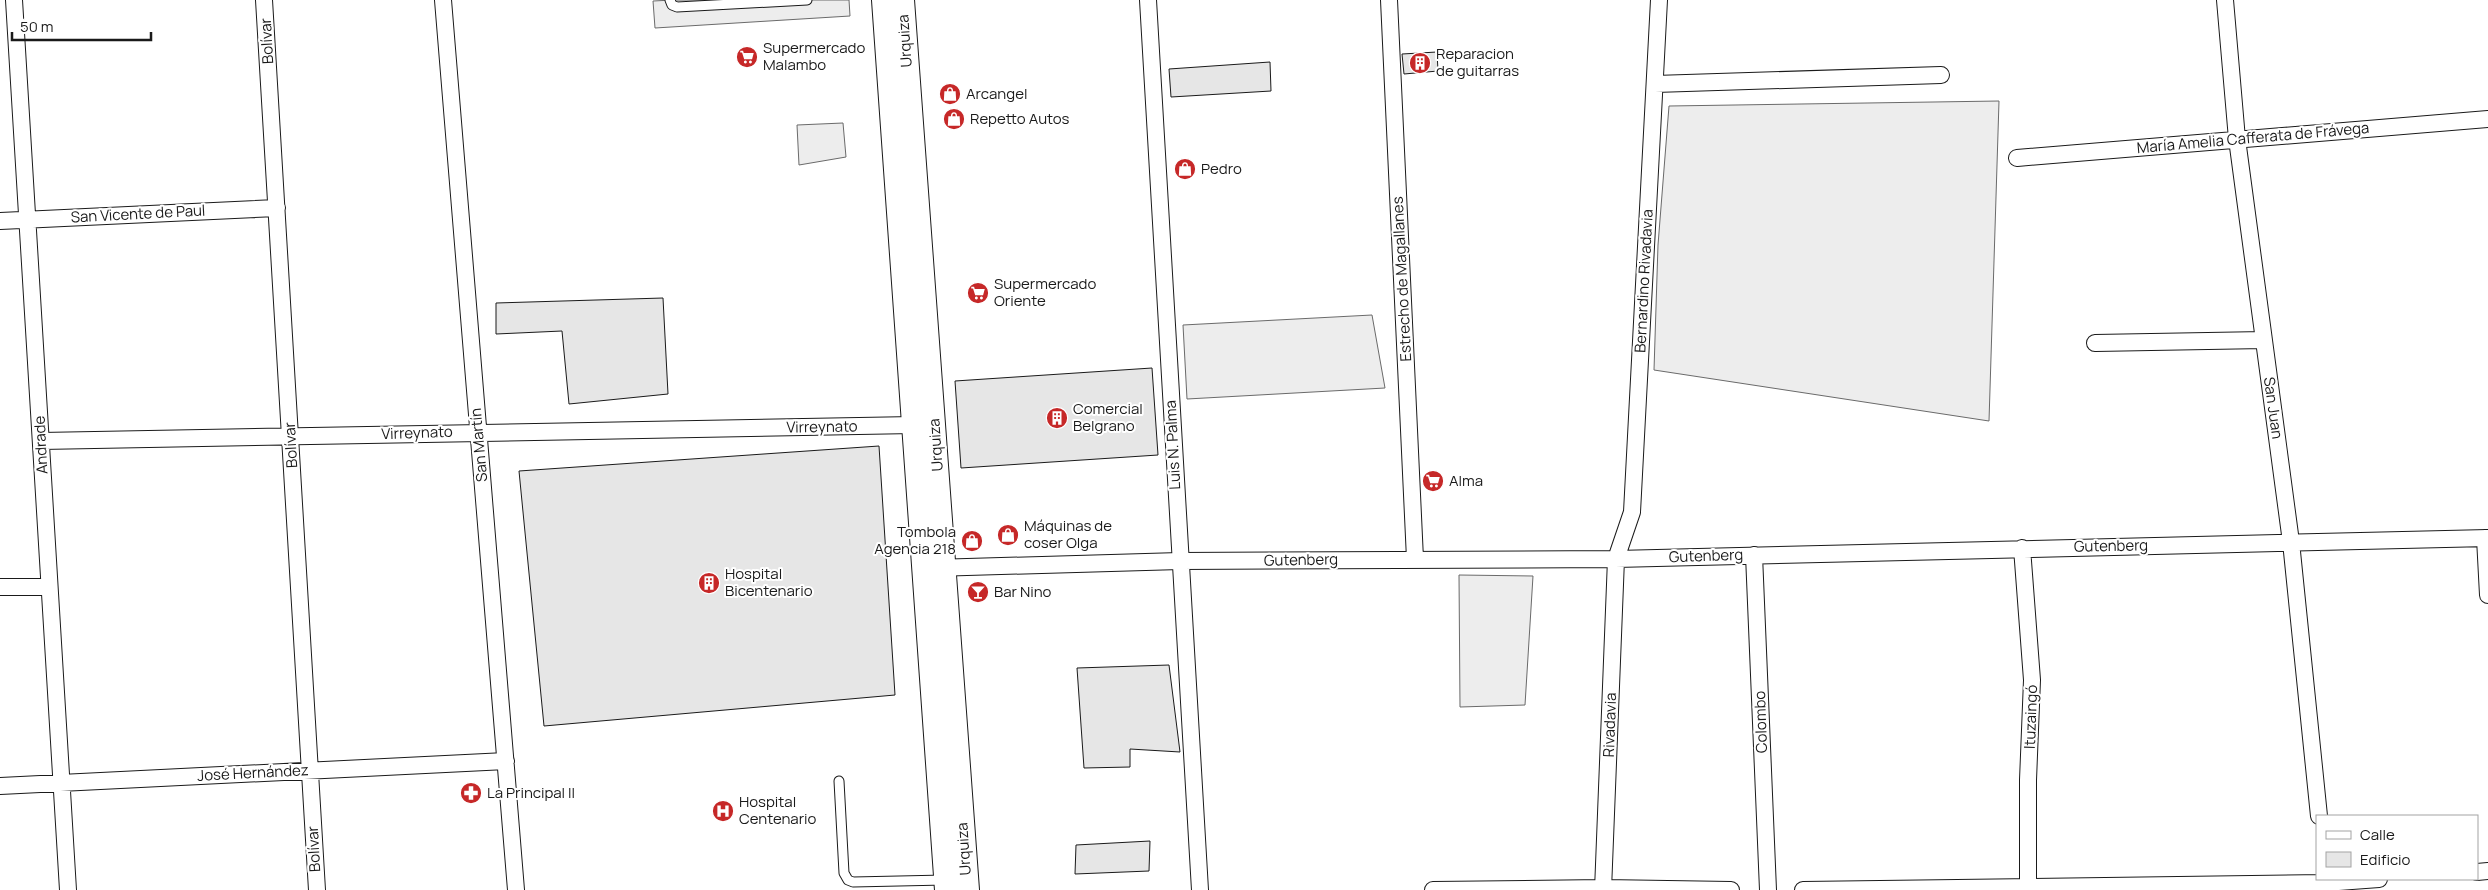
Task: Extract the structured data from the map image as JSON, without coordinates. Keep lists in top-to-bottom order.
{
  "streets": {
    "main road": ["Urquiza"],
    "street": [
      "Bolívar",
      "María Amelia Cafferata de Frávega",
      "San Vicente de Paul",
      "Estrecho de Magallanes",
      "Bernardino Rivadavia",
      "San Juan",
      "Virreynato",
      "Andrade",
      "San Martín",
      "Luis N. Palma",
      "Gutenberg",
      "Ituzaingó",
      "Colombo",
      "Rivadavia",
      "José Hernández"
    ]
  },
  "crossings": [
    ["Bolívar", "San Vicente de Paul"],
    ["Bolívar", "Virreynato"],
    ["Bolívar", "José Hernández"],
    ["Urquiza", "Virreynato"],
    ["Urquiza", "Gutenberg"],
    ["María Amelia Cafferata de Frávega", "San Juan"],
    ["San Vicente de Paul", "Andrade"],
    ["Estrecho de Magallanes", "Gutenberg"],
    ["Bernardino Rivadavia", "Gutenberg"],
    ["Bernardino Rivadavia", "Rivadavia"],
    ["San Juan", "Gutenberg"],
    ["Virreynato", "Andrade"],
    ["Virreynato", "San Martín"],
    ["Andrade", "José Hernández"],
    ["San Martín", "José Hernández"],
    ["Luis N. Palma", "Gutenberg"],
    ["Gutenberg", "Ituzaingó"],
    ["Gutenberg", "Colombo"],
    ["Gutenberg", "Rivadavia"]
  ],
  "places": {
    "supermarket": ["Supermercado Malambo", "Supermercado Oriente", "Alma"],
    "building": ["Reparacion de guitarras", "Comercial Belgrano", "Hospital Bicentenario"],
    "shop": [
      "Arcangel",
      "Repetto Autos",
      "Pedro",
      "Máquinas de coser Olga",
      "Tombola Agencia 218"
    ],
    "bar": ["Bar Nino"],
    "pharmacy": ["La Principal II"],
    "hospital": ["Hospital Centenario"]
  },
  "legend": ["Calle", "Edificio"],
  "scale_bar": "50 m"
}
